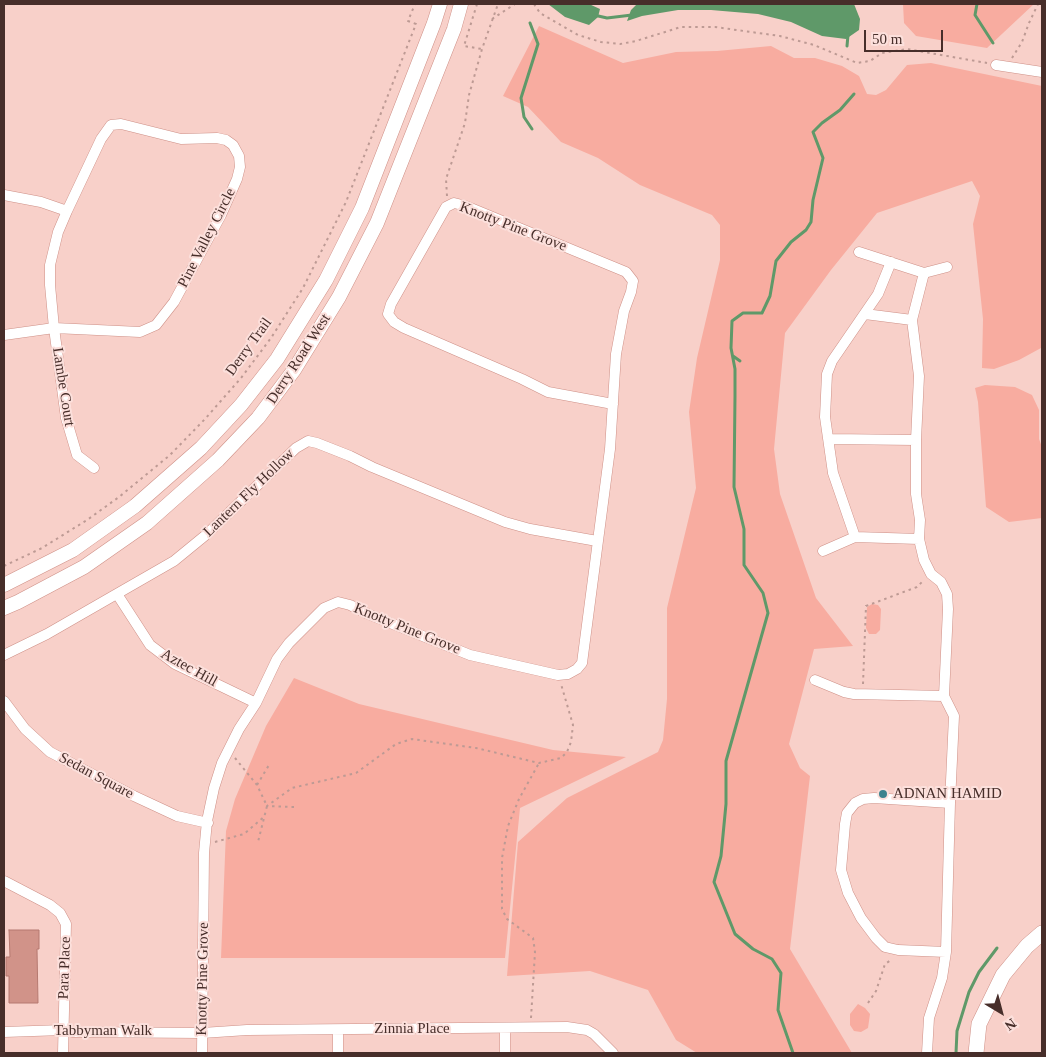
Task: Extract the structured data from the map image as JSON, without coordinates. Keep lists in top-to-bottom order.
{
  "streets": {
    "main road": ["Derry Road West"],
    "street": [
      "Knotty Pine Grove",
      "Pine Valley Circle",
      "Lambe Court",
      "Lantern Fly Hollow",
      "Aztec Hill",
      "Sedan Square",
      "Para Place",
      "Zinnia Place",
      "Tabbyman Walk"
    ],
    "path": ["Derry Trail"]
  },
  "crossings": [
    ["Knotty Pine Grove", "Lantern Fly Hollow"],
    ["Knotty Pine Grove", "Aztec Hill"],
    ["Knotty Pine Grove", "Sedan Square"],
    ["Knotty Pine Grove", "Zinnia Place"],
    ["Knotty Pine Grove", "Tabbyman Walk"],
    ["Pine Valley Circle", "Lambe Court"],
    ["Lantern Fly Hollow", "Aztec Hill"],
    ["Para Place", "Tabbyman Walk"],
    ["Zinnia Place", "Tabbyman Walk"]
  ],
  "places": ["ADNAN HAMID"],
  "scale_bar": "50 m",
  "north": "bottom right"
}
